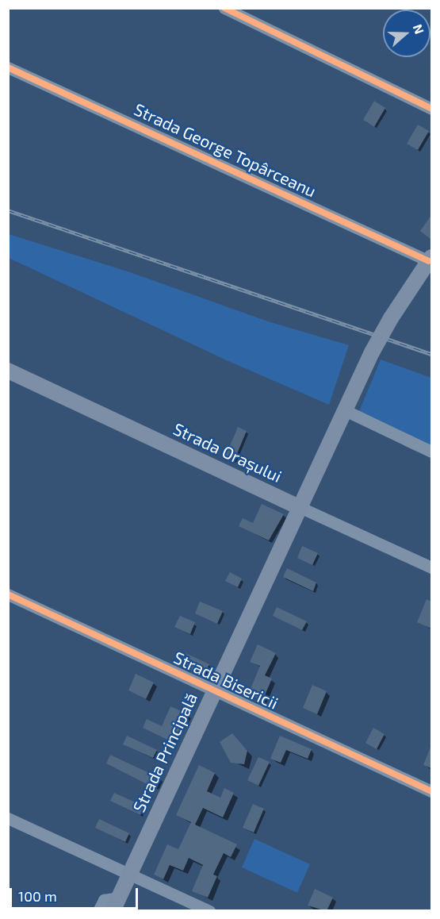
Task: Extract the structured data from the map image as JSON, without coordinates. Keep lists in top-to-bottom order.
{
  "streets": {
    "main road": ["Strada Orașului", "Strada Principală"],
    "street": ["Strada George Topârceanu", "Strada Bisericii"]
  },
  "crossings": [
    ["Strada George Topârceanu", "Strada Principală"],
    ["Strada Orașului", "Strada Principală"],
    ["Strada Bisericii", "Strada Principală"]
  ],
  "scale_bar": "100 m",
  "north": "right"
}
